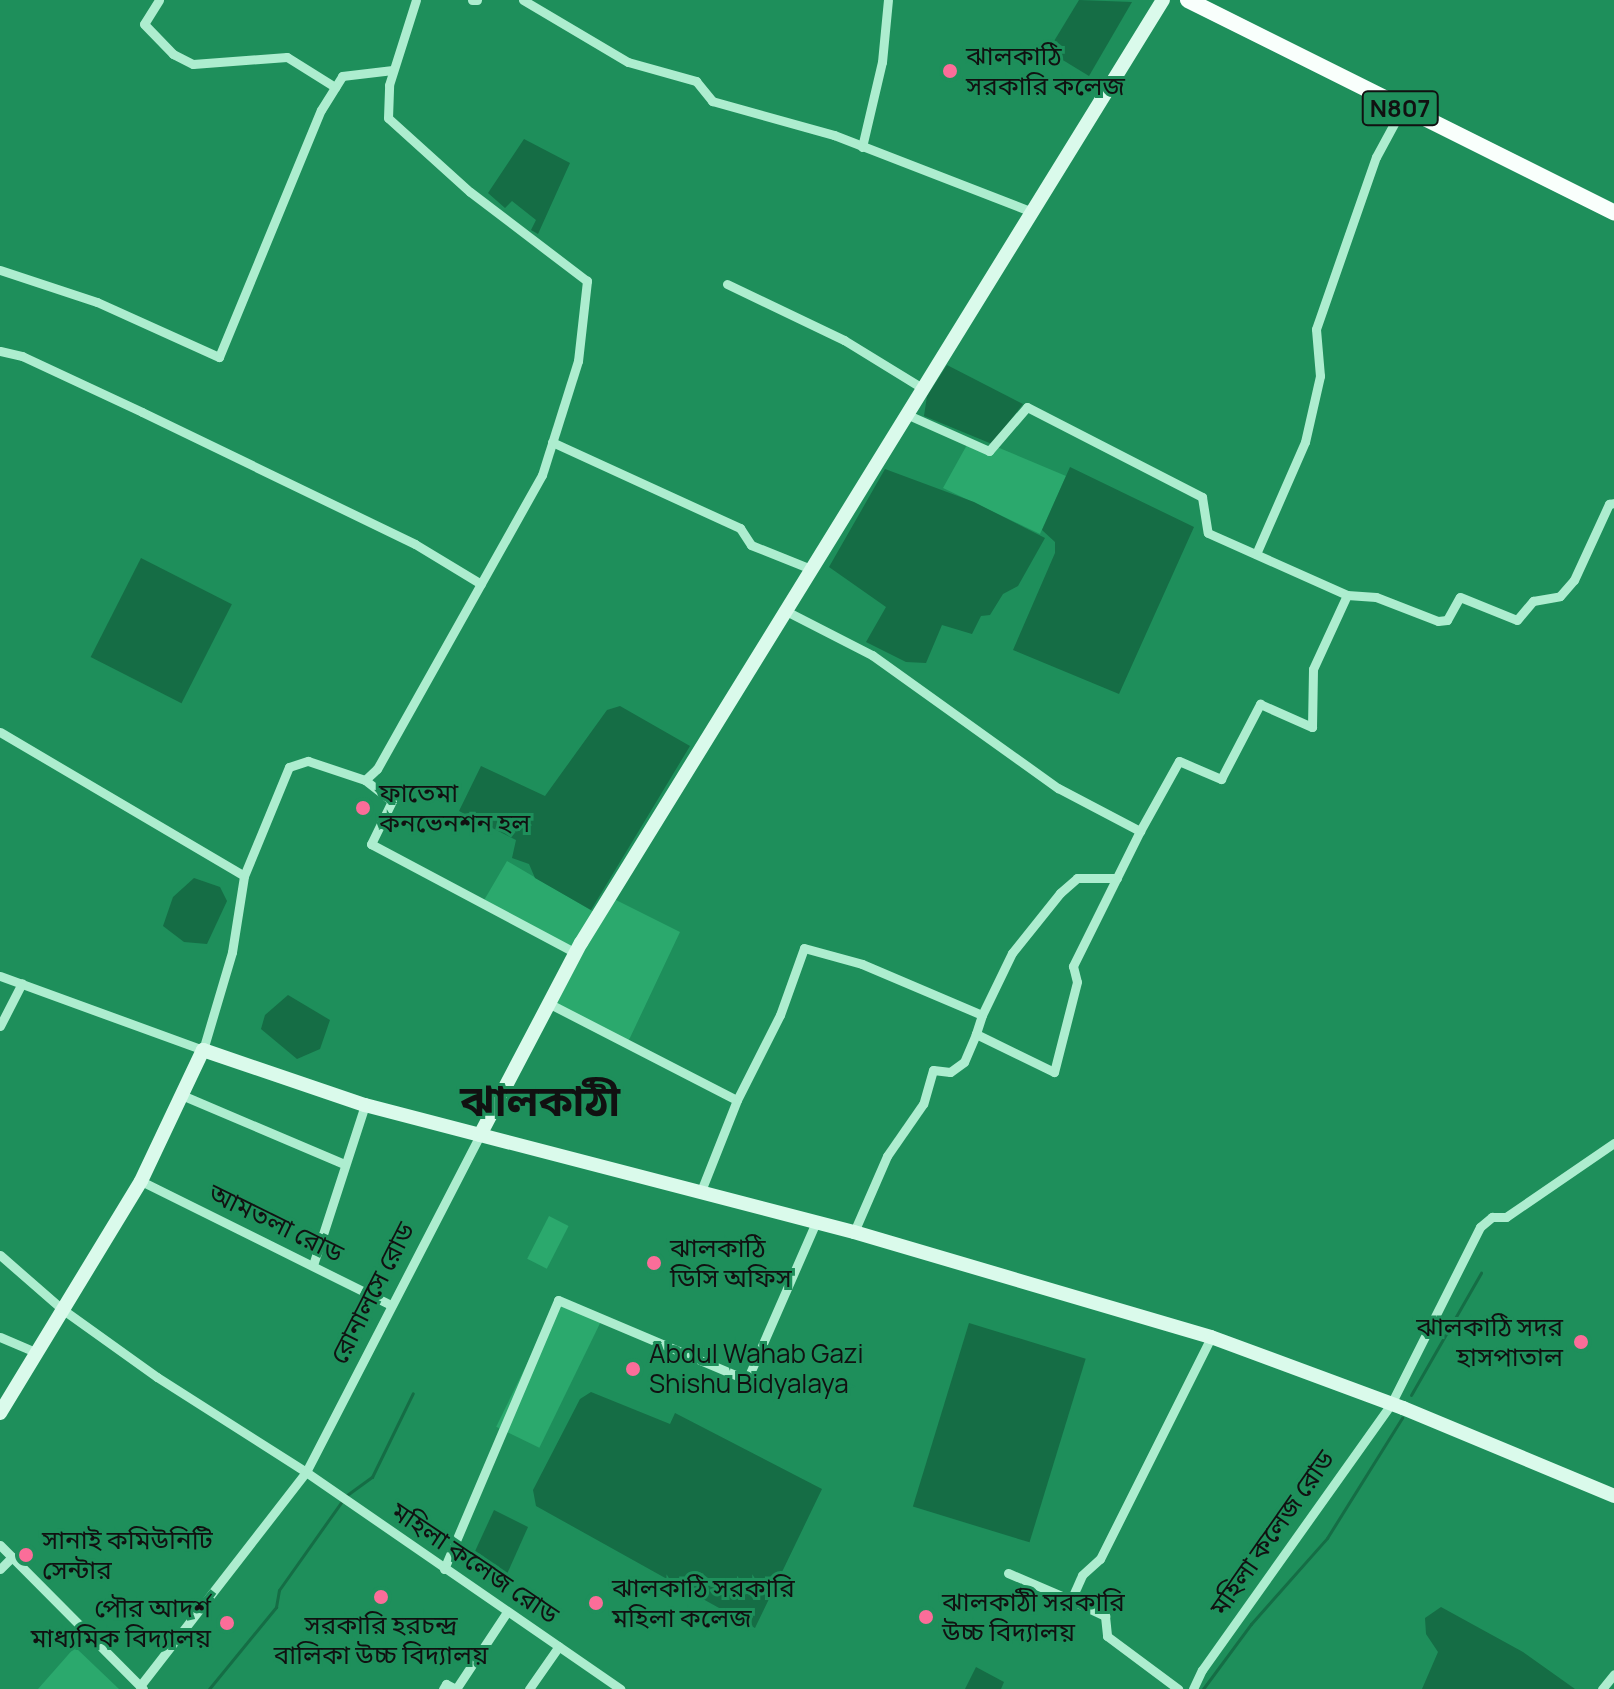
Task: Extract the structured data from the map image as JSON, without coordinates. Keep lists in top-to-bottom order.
{
  "streets": {
    "highway": ["N807"],
    "street": ["আমতলা রোড", "রোনালসে রোড", "মহিলা কলেজ রোড"]
  },
  "crossings": [
    ["আমতলা রোড", "রোনালসে রোড"],
    ["রোনালসে রোড", "মহিলা কলেজ রোড"]
  ],
  "districts": ["ঝালকাঠী"],
  "places": [
    "ঝালকাঠি সরকারি কলেজ",
    "ফাতেমা কনভেনশন হল",
    "ঝালকাঠি ডিসি অফিস",
    "ঝালকাঠি সদর হাসপাতাল",
    "Abdul Wahab Gazi Shishu Bidyalaya",
    "সানাই কমিউনিটি সেন্টার",
    "সরকারি হরচন্দ্র বালিকা উচ্চ বিদ্যালয়",
    "ঝালকাঠি সরকারি মহিলা কলেজ",
    "ঝালকাঠী সরকারি উচ্চ বিদ্যালয়",
    "পৌর আদর্শ মাধ্যমিক বিদ্যালয়"
  ]
}
